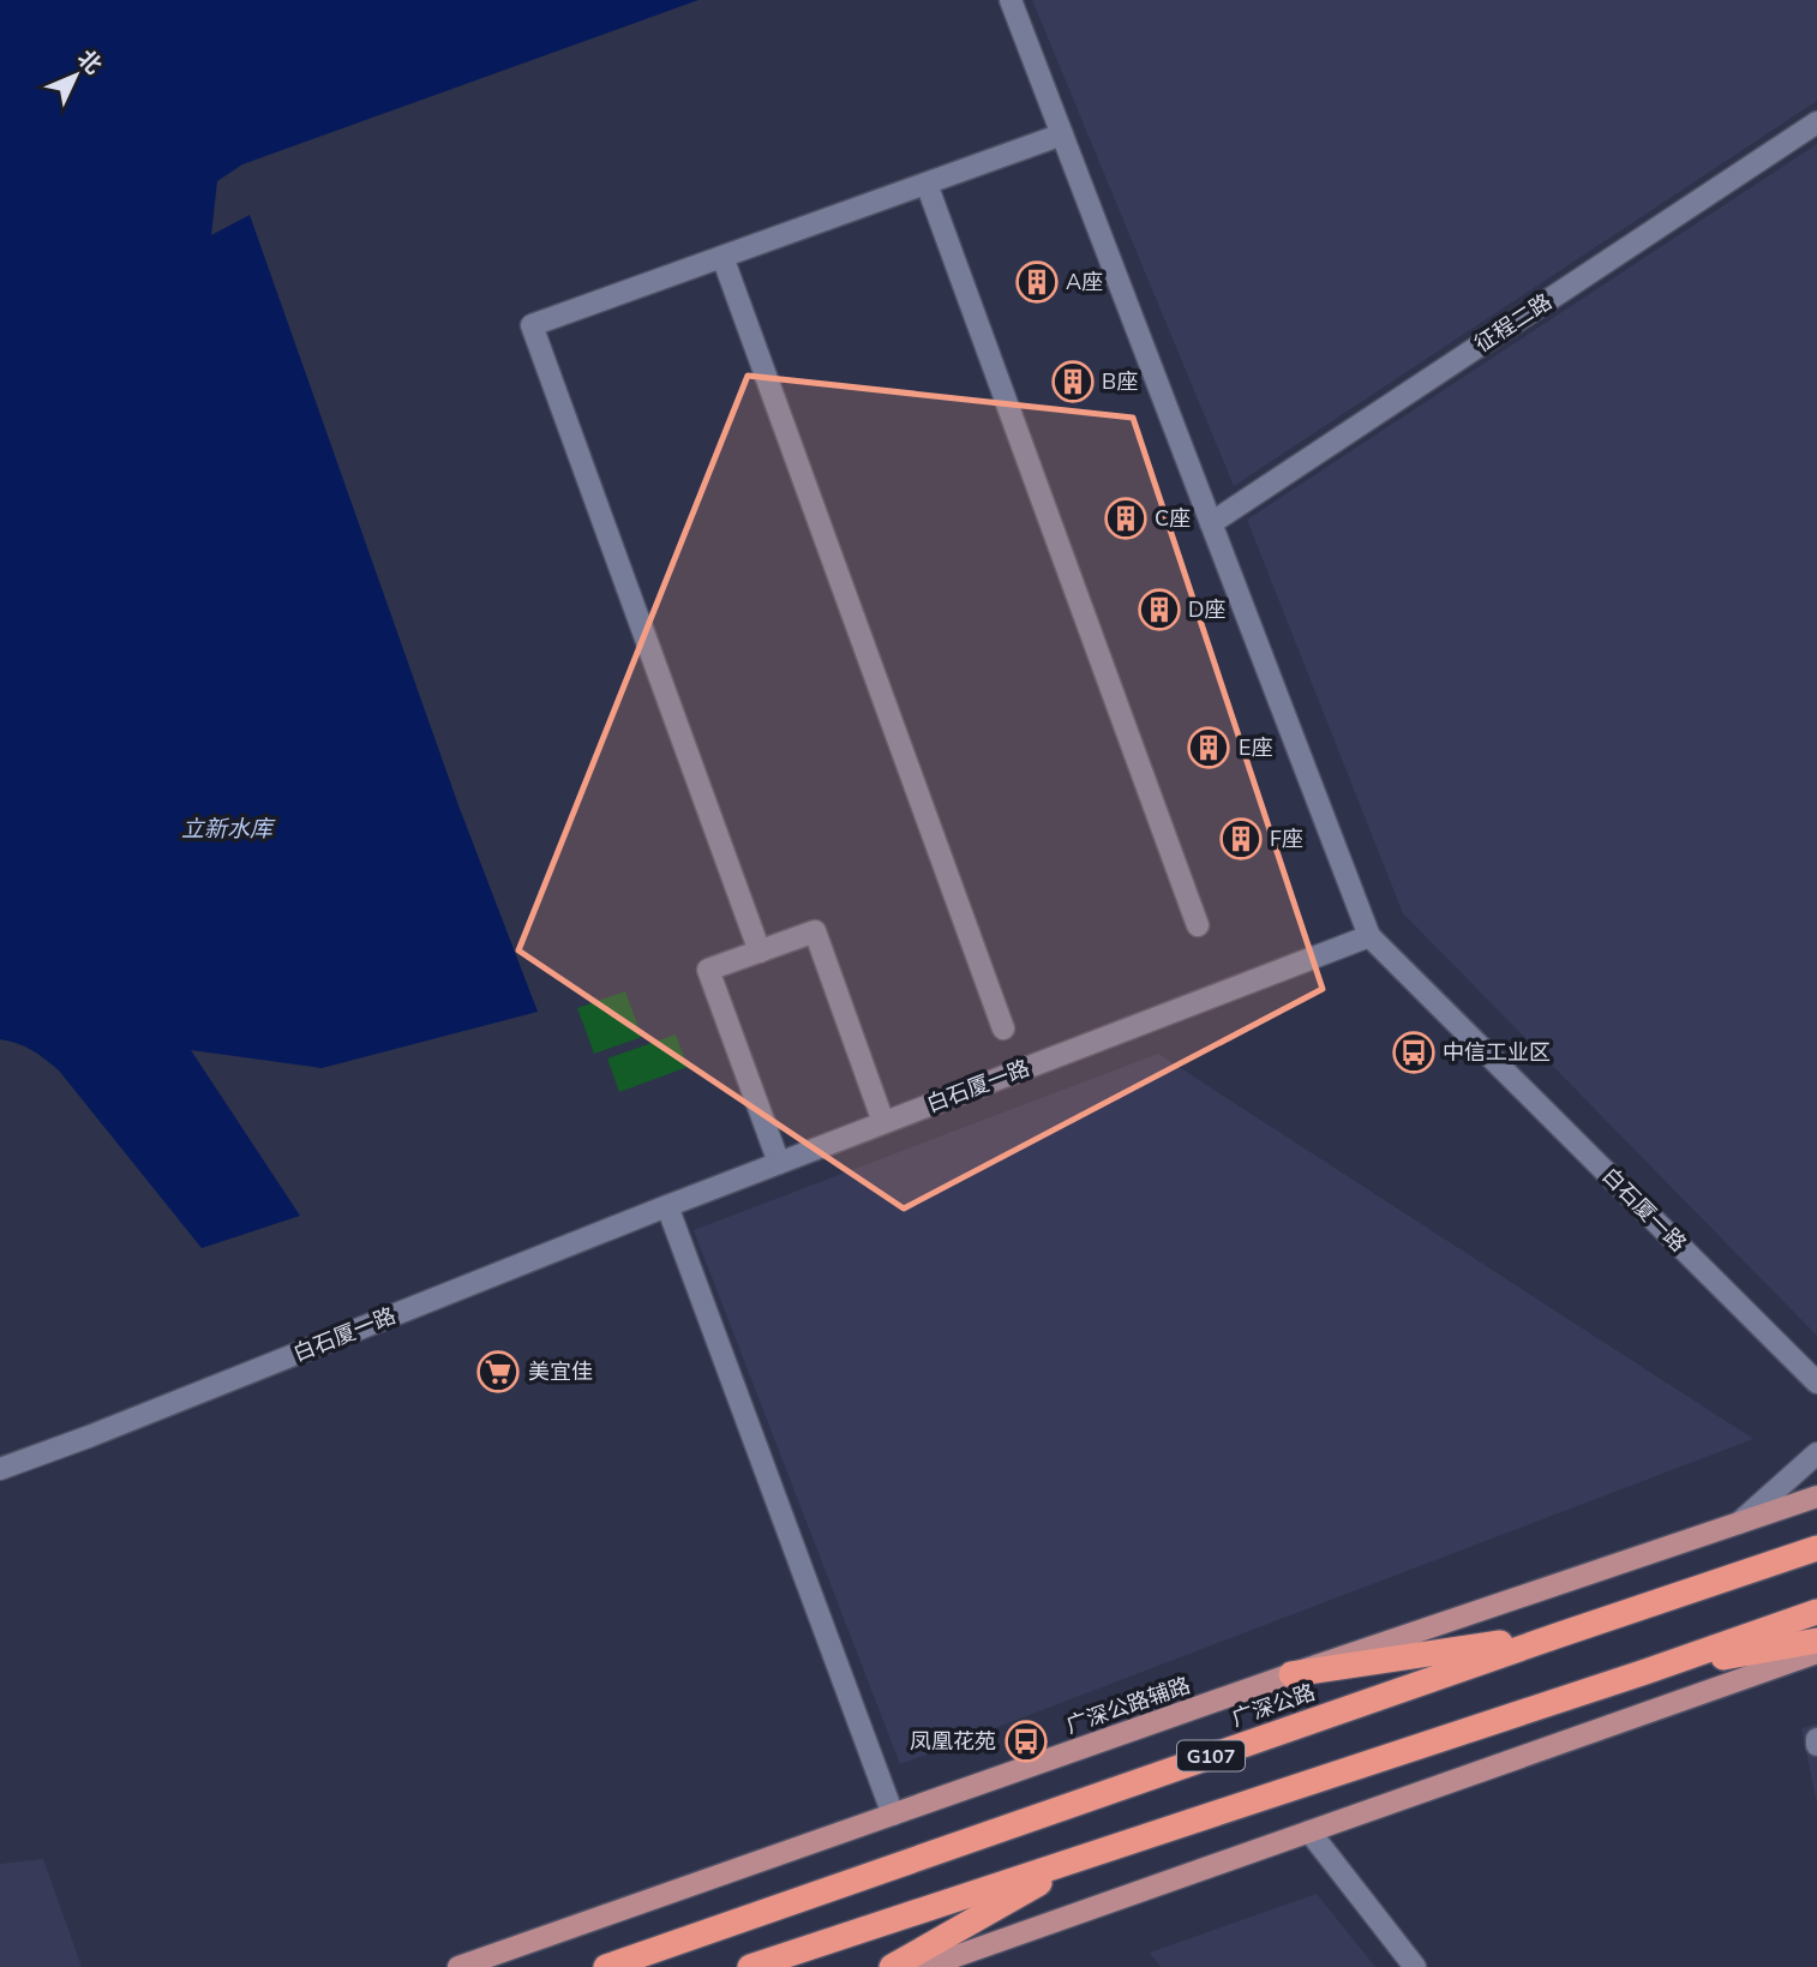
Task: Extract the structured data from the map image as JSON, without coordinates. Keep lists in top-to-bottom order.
{
  "streets": {
    "highway": ["广深公路", "G107"],
    "main road": ["广深公路辅路"],
    "street": ["征程二路", "白石厦一路"]
  },
  "water": ["立新水库"],
  "places": {
    "building": [
      "A座",
      "B座",
      "C座",
      "D座",
      "E座",
      "F座"
    ],
    "bus stop": ["中信工业区", "凤凰花苑"],
    "supermarket": ["美宜佳"]
  },
  "north": "top right"
}
